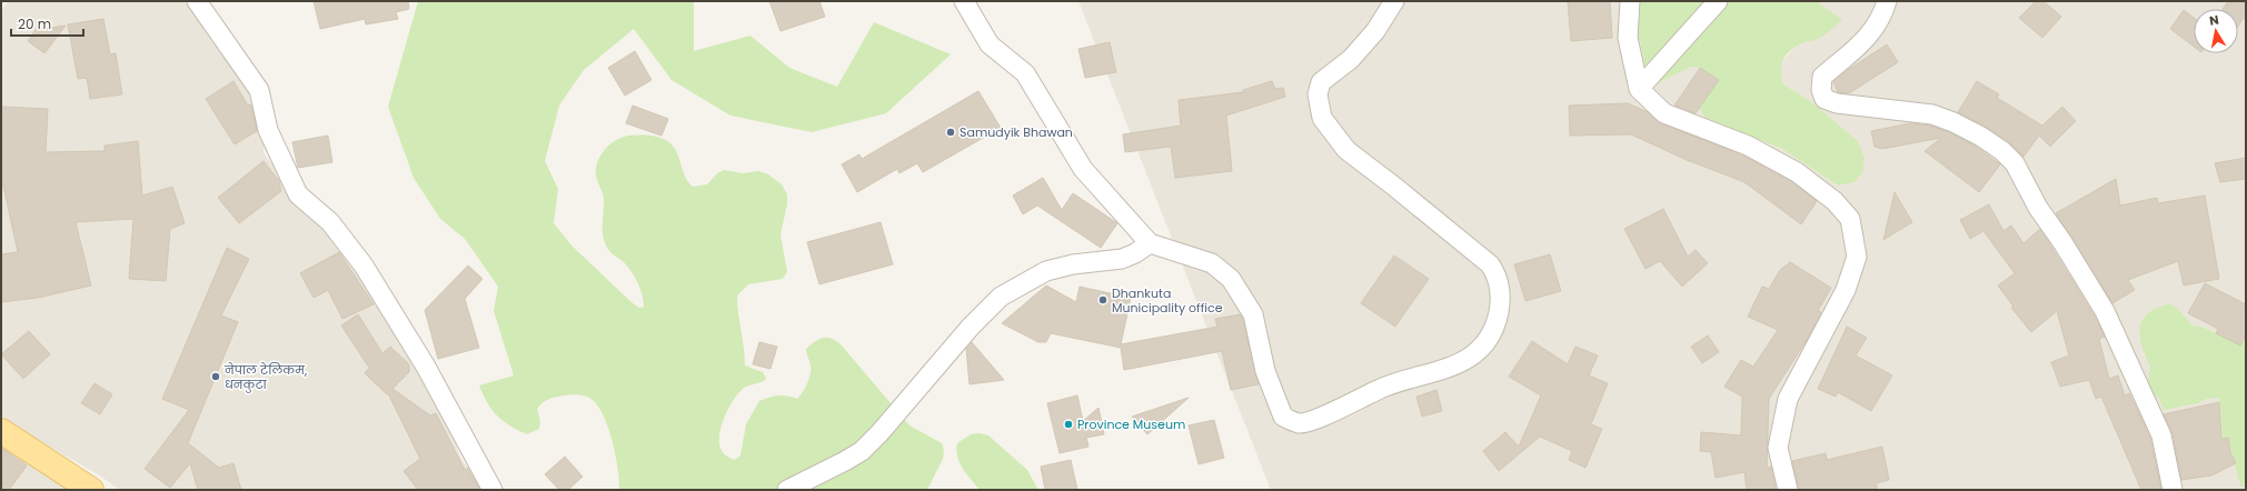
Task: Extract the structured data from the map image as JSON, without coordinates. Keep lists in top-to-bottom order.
{
  "places": [
    "Samudyik Bhawan",
    "Dhankuta Municipality office",
    "नेपाल टेलिकम, धनकुटा",
    "Province Museum"
  ],
  "scale_bar": "20 m",
  "north": "top"
}
